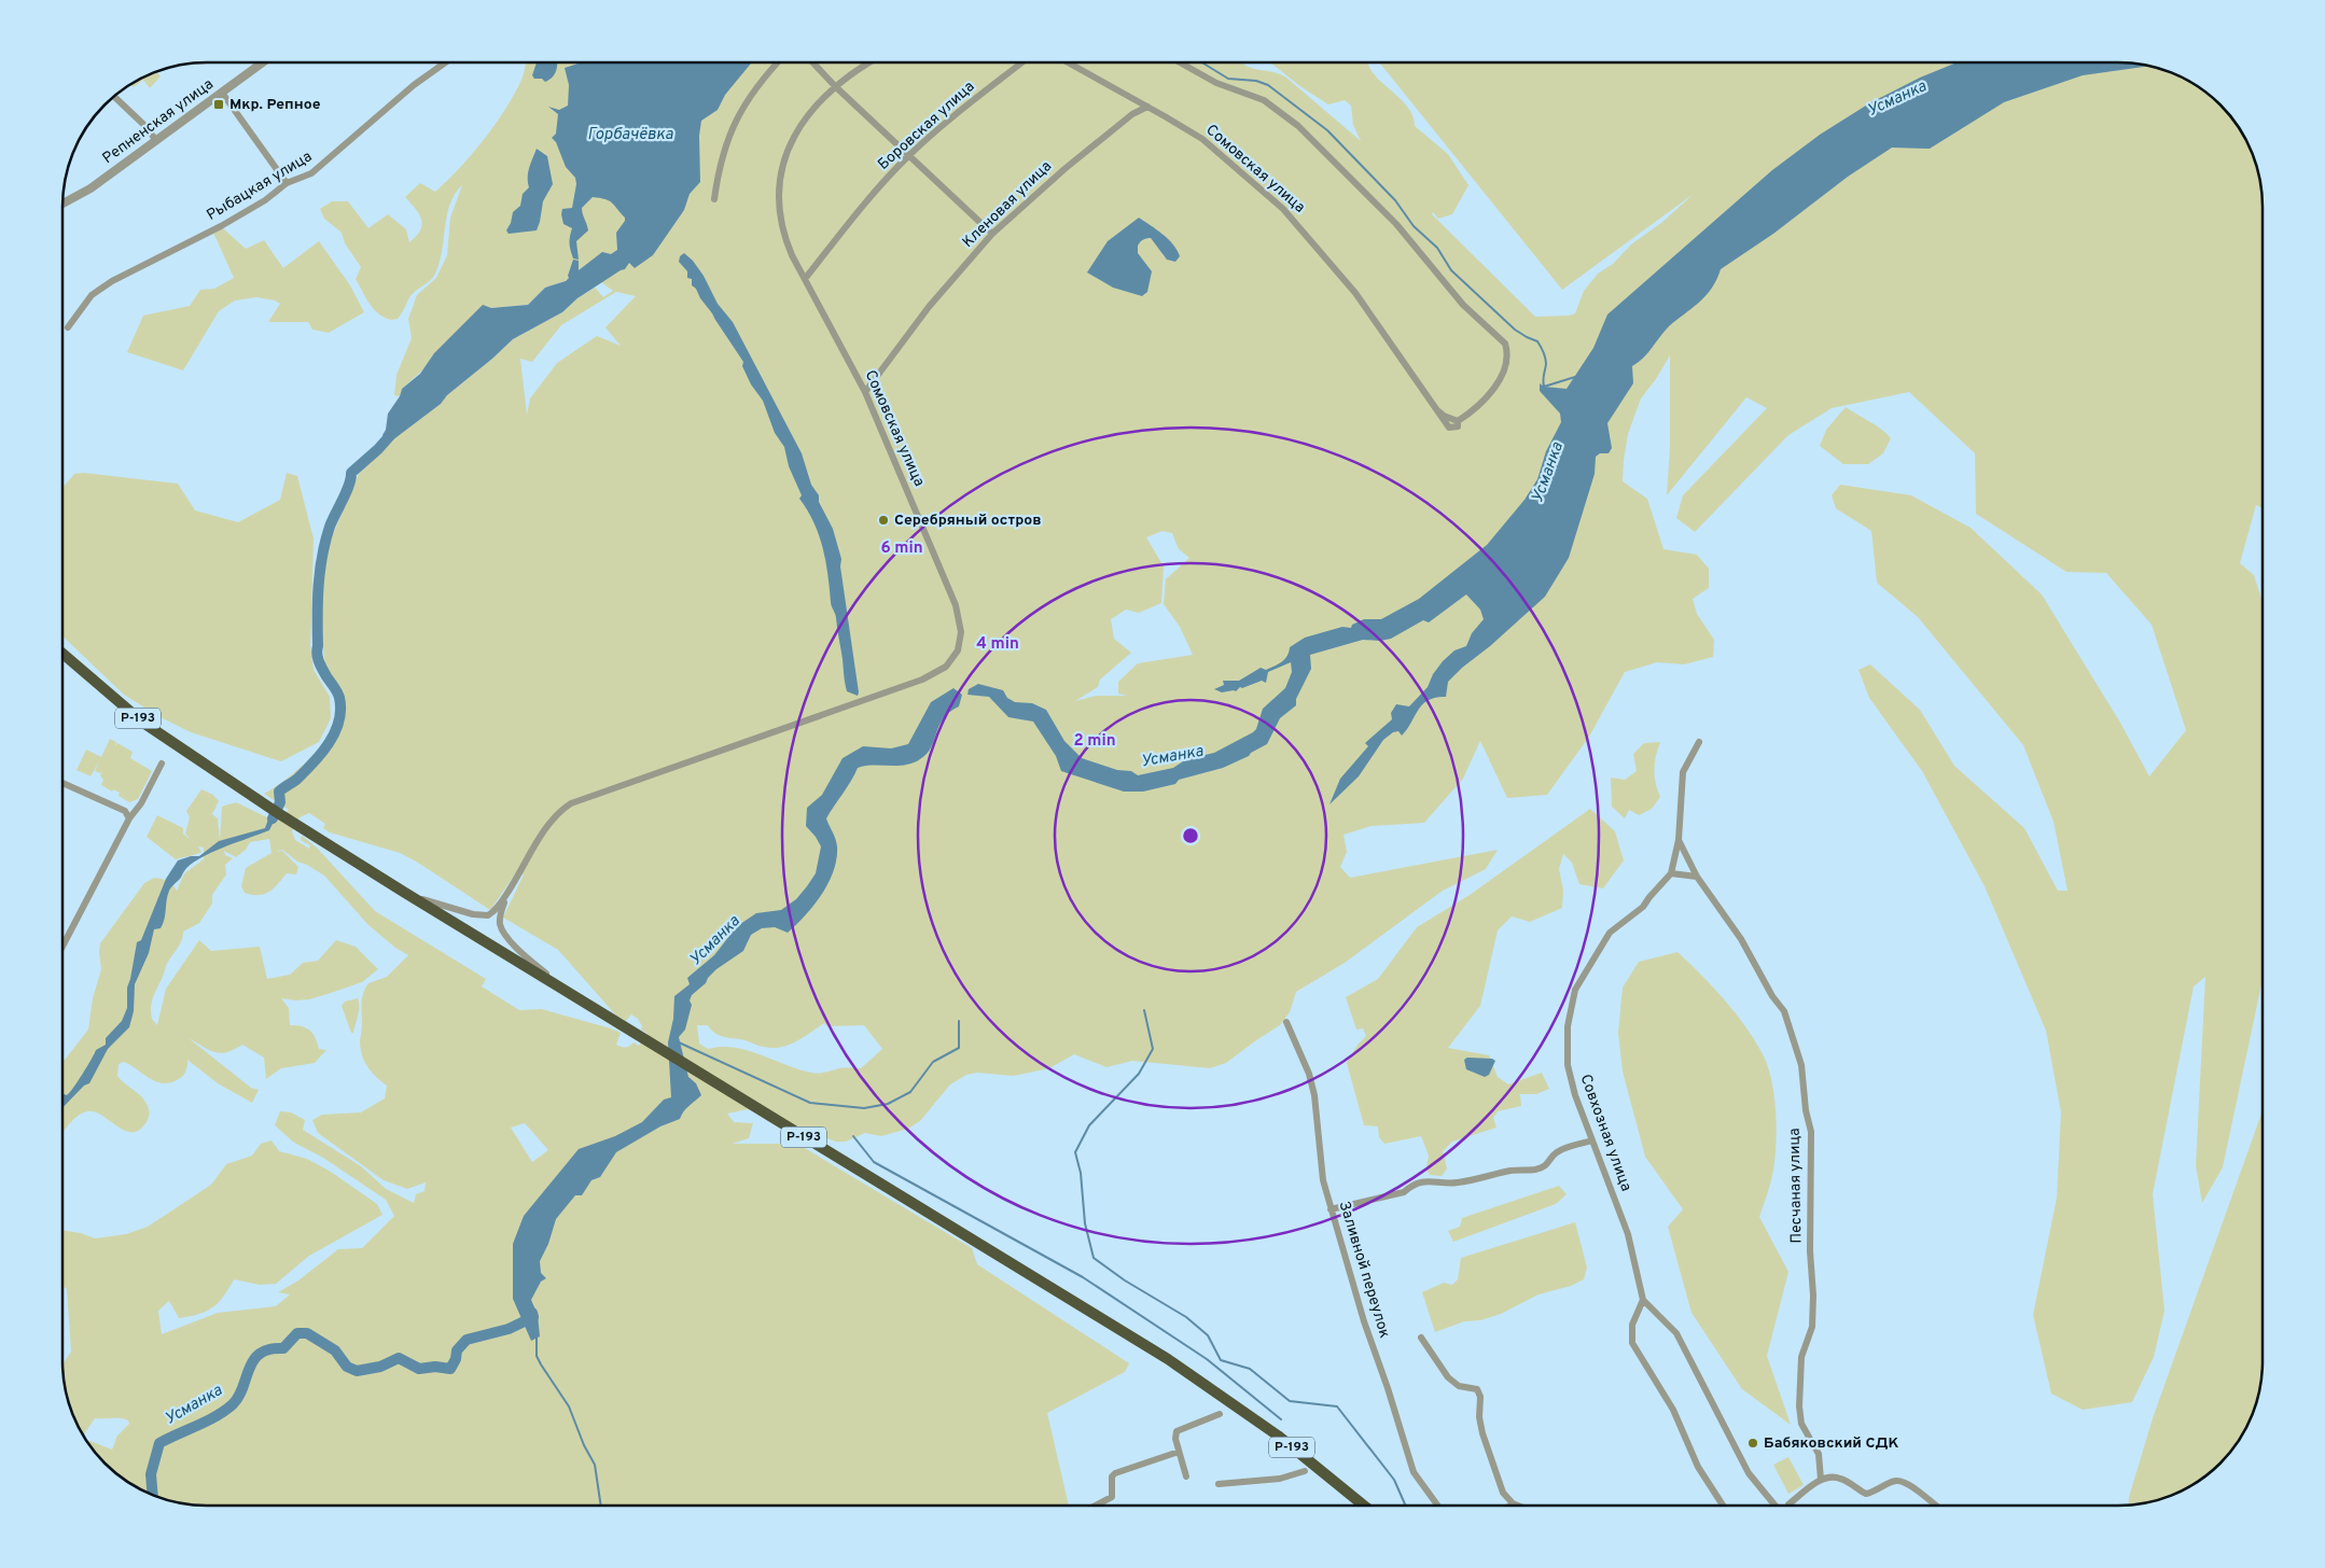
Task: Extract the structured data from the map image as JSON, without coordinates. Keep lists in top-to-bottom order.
{
  "streets": {
    "highway": ["Р-193"],
    "street": [
      "Репненская улица",
      "Боровская улица",
      "Сомовская улица",
      "Рыбацкая улица",
      "Кленовая улица",
      "Совхозная улица",
      "Песчаная улица",
      "Заливной переулок"
    ]
  },
  "crossings": [
    ["Боровская улица", "Сомовская улица"],
    ["Сомовская улица", "Кленовая улица"]
  ],
  "water": ["Усманка", "Горбачёвка"],
  "places": {
    "transit": ["Мкр. Репное"],
    "other": ["Серебряный остров", "Бабяковский СДК"]
  },
  "rings": ["6 min", "4 min", "2 min"]
}
